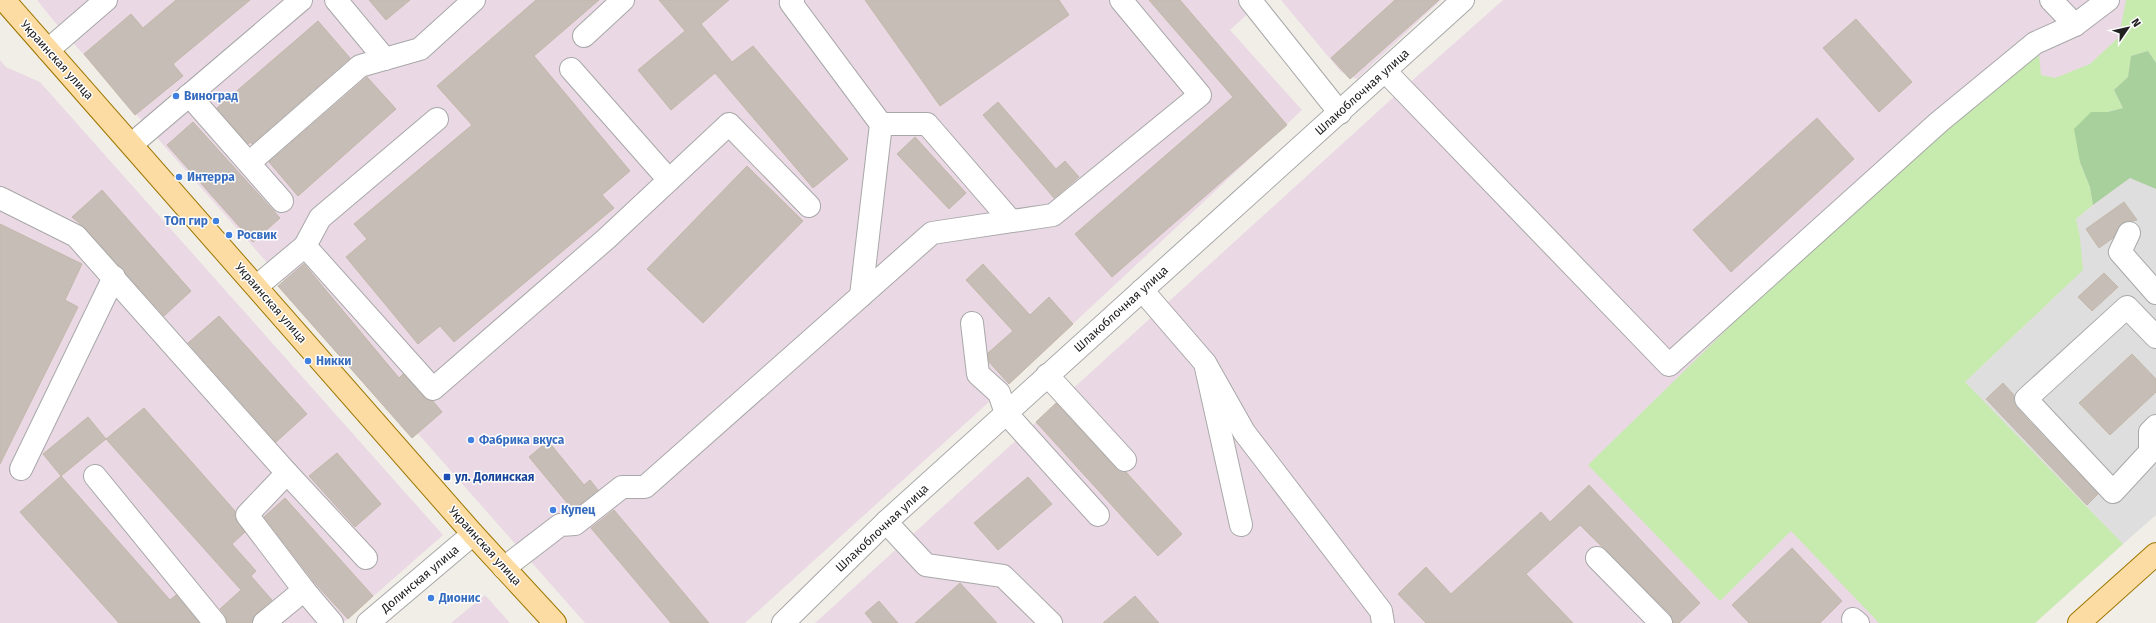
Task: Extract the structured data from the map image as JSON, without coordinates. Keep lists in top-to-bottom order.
{
  "streets": {
    "main road": ["Украинская улица"],
    "street": ["Шлакоблочная улица", "Долинская улица"]
  },
  "crossings": [
    ["Украинская улица", "Долинская улица"]
  ],
  "places": {
    "other": [
      "Виноград",
      "Интерра",
      "ТОп гир",
      "Росвик",
      "Никки",
      "Фабрика вкуса",
      "Купец",
      "Дионис"
    ],
    "transit": ["ул. Долинская"]
  },
  "north": "top right"
}
